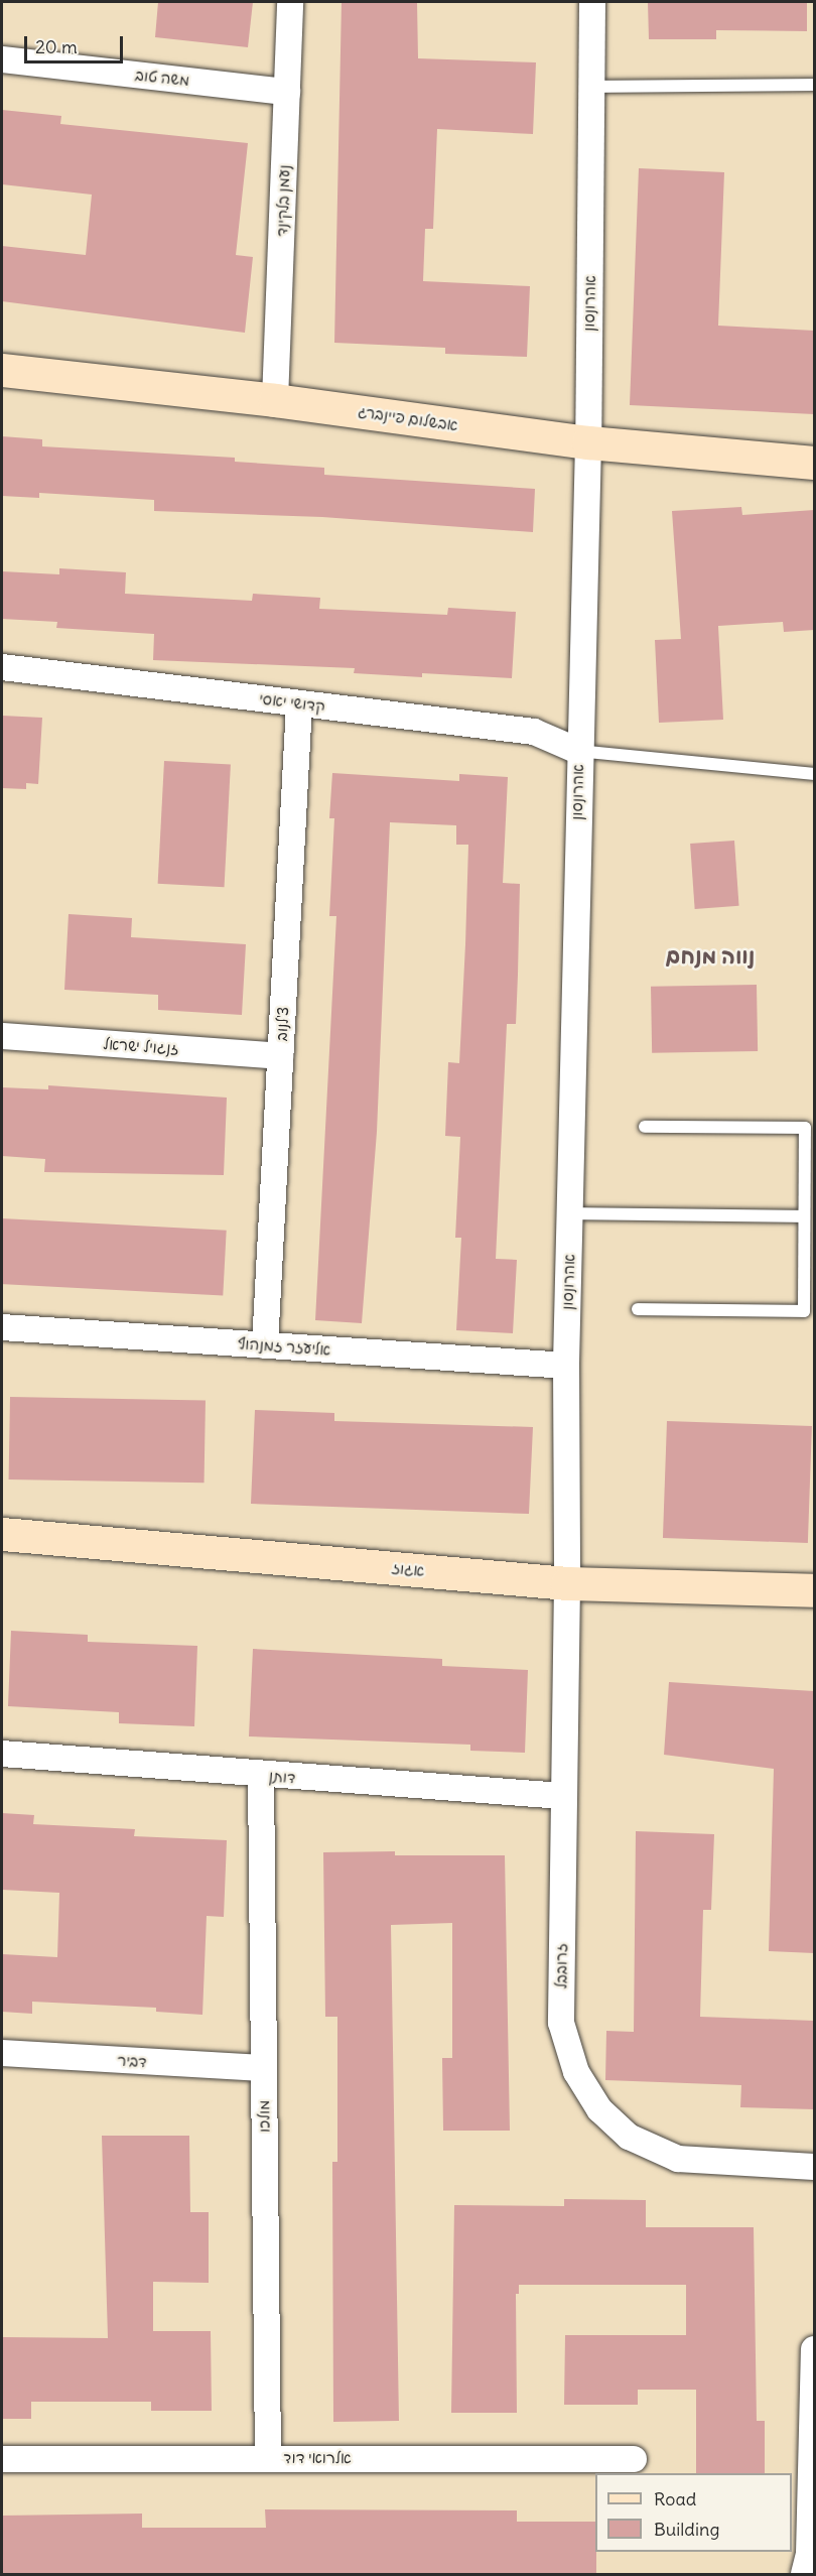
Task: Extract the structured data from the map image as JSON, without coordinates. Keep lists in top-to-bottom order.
{
  "streets": {
    "street": [
      "משה טוב",
      "נעמן בלקינד",
      "אהרונסון",
      "אבשלום פיינברג",
      "קדושי יאסי",
      "צ'לנוב",
      "זנגויל ישראל",
      "אליעזר זמנהוף",
      "אגוז",
      "דותן",
      "זרובבל",
      "דביר",
      "מולכו",
      "אלרואי דוד"
    ]
  },
  "crossings": [
    ["משה טוב", "נעמן בלקינד"],
    ["נעמן בלקינד", "אבשלום פיינברג"],
    ["אהרונסון", "אבשלום פיינברג"],
    ["אהרונסון", "קדושי יאסי"],
    ["אהרונסון", "אליעזר זמנהוף"],
    ["אהרונסון", "אגוז"],
    ["אהרונסון", "זרובבל"],
    ["קדושי יאסי", "צ'לנוב"],
    ["צ'לנוב", "זנגויל ישראל"],
    ["צ'לנוב", "אליעזר זמנהוף"],
    ["אגוז", "זרובבל"],
    ["דותן", "זרובבל"],
    ["דותן", "מולכו"],
    ["דביר", "מולכו"],
    ["מולכו", "אלרואי דוד"]
  ],
  "districts": ["נווה מנחם"],
  "legend": ["Road", "Building"],
  "scale_bar": "20 m"
}
